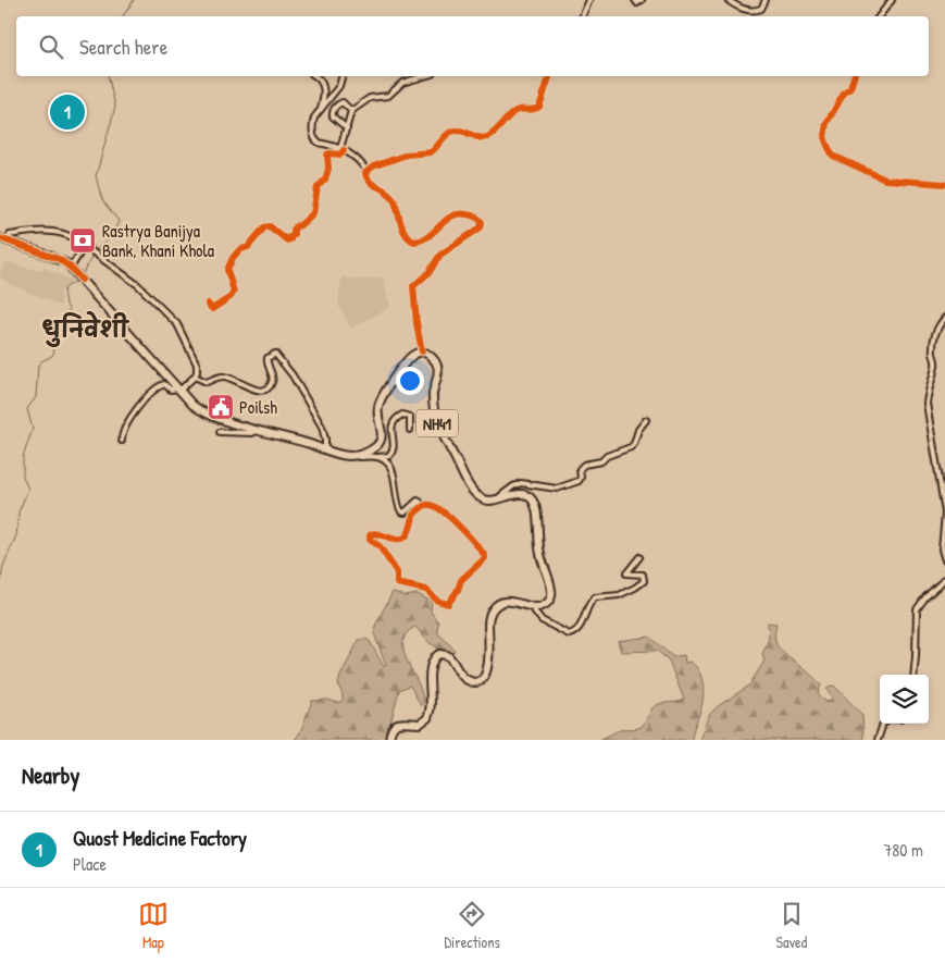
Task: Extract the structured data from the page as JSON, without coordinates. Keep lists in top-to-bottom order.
{
  "streets": {
    "highway": ["NH41"]
  },
  "districts": ["धुनिवेशी"],
  "places": {
    "bank": ["Rastrya Banijya Bank, Khani Khola"],
    "public building": ["Poilsh"]
  },
  "page": {
    "search": "Search here",
    "pins": "1",
    "heading": "Nearby",
    "list": [
      {
        "mark": "1",
        "name": "Quost Medicine Factory",
        "note": "Place",
        "value": "780 m"
      }
    ],
    "nav": ["Map", "Directions", "Saved"]
  }
}
